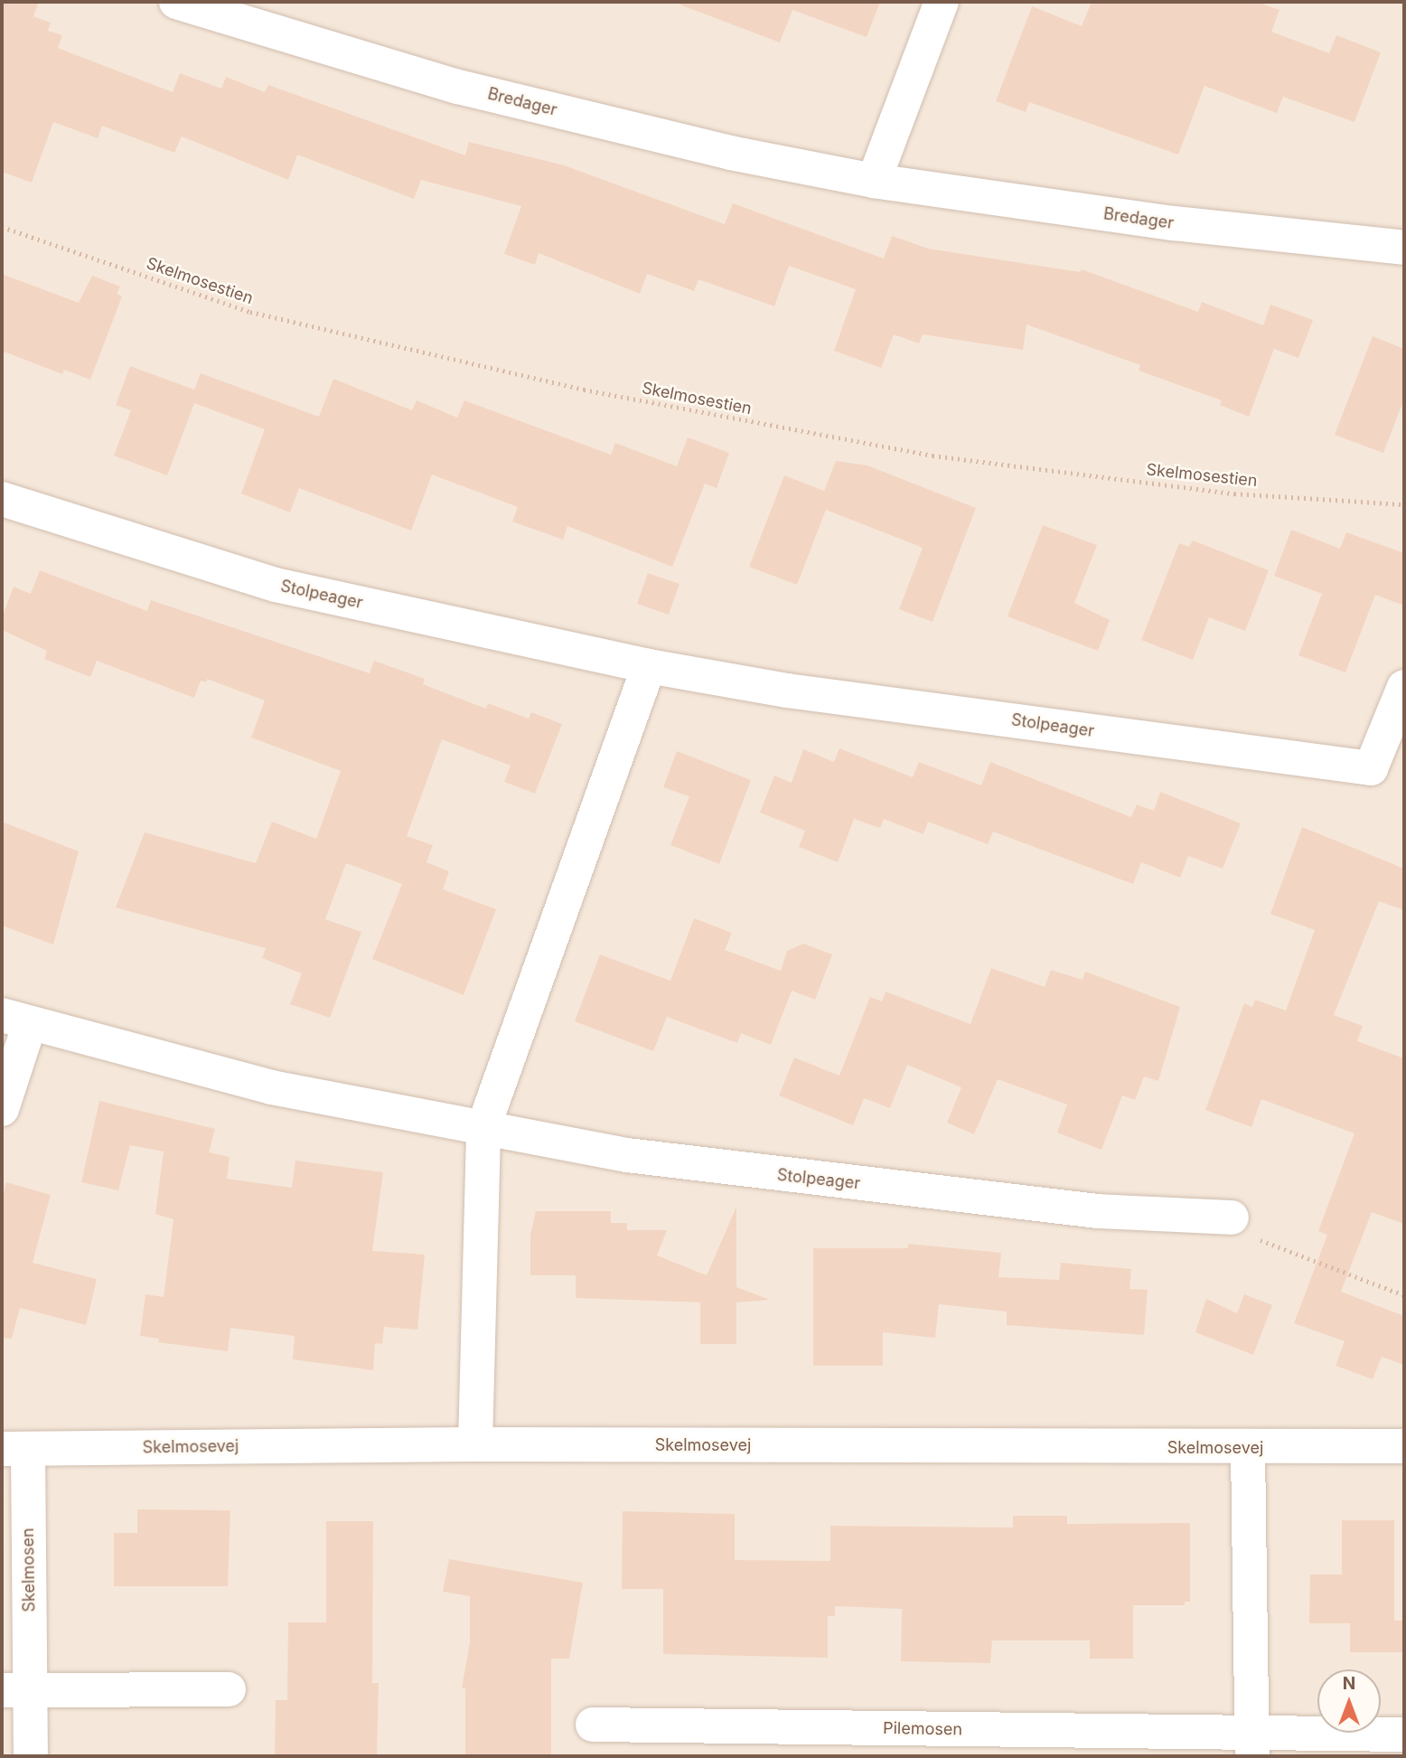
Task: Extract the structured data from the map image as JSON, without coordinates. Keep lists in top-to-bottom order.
{
  "streets": {
    "street": [
      "Bredager",
      "Stolpeager",
      "Skelmosevej",
      "Skelmosen",
      "Pilemosen"
    ],
    "path": ["Skelmosestien"]
  },
  "crossings": [
    ["Skelmosevej", "Skelmosen"]
  ],
  "north": "top"
}
